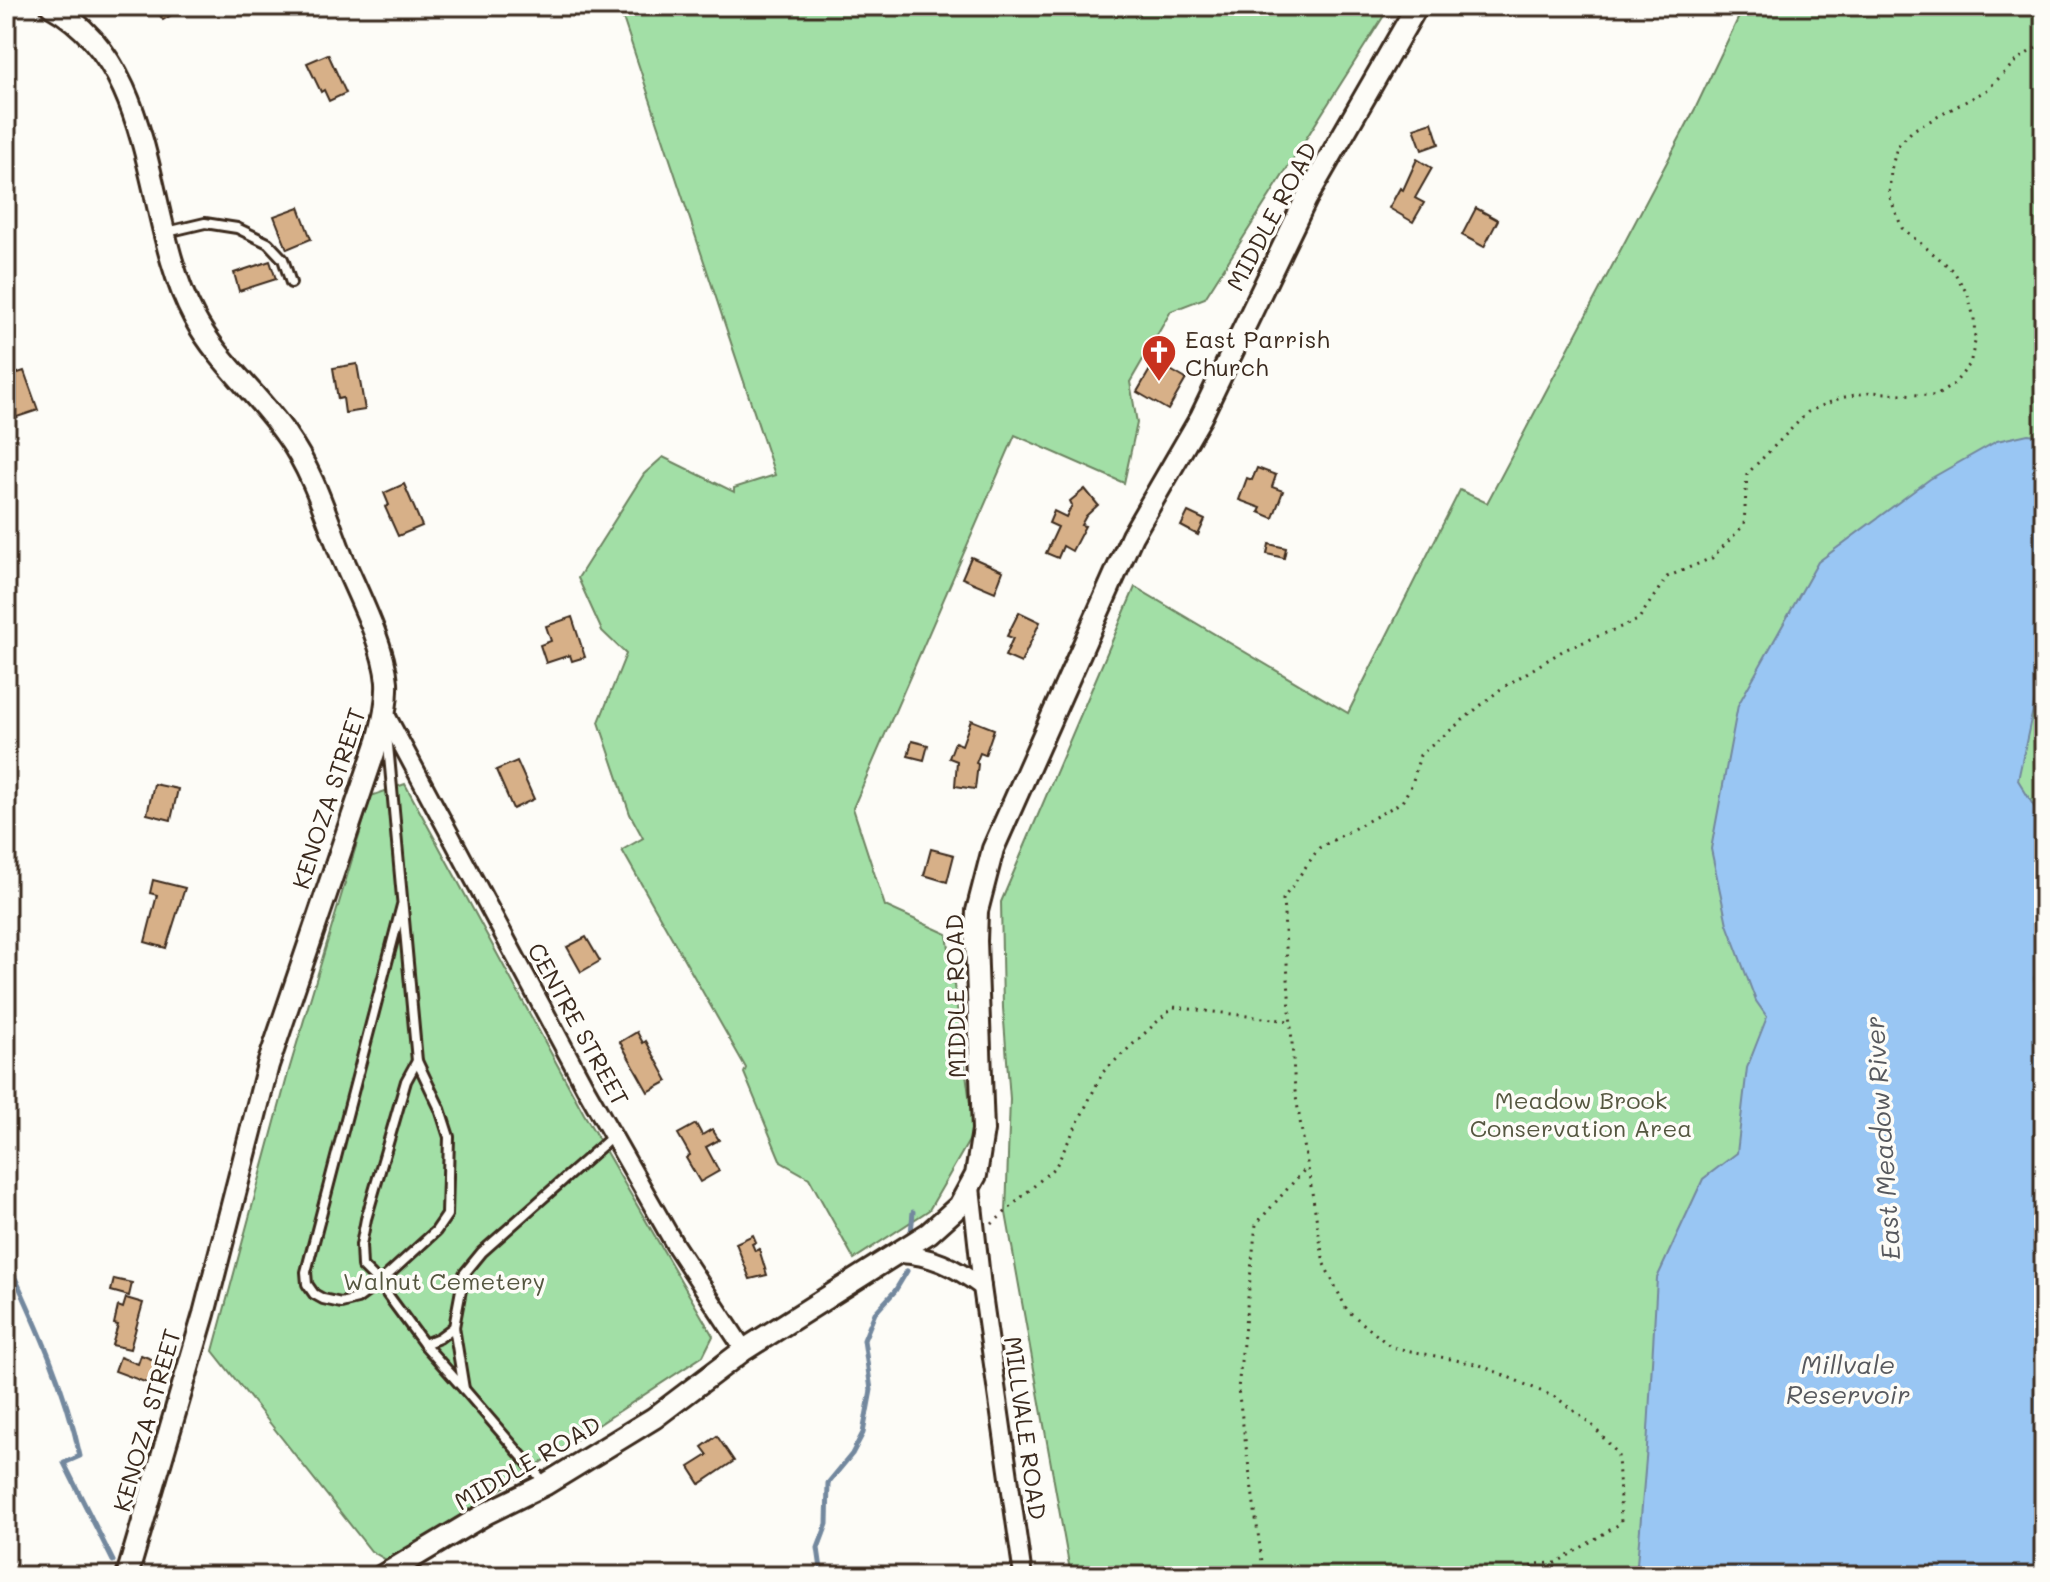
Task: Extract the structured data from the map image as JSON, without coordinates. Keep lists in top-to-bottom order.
{
  "streets": {
    "street": [
      "MIDDLE ROAD",
      "KENOZA STREET",
      "CENTRE STREET",
      "MILLVALE ROAD"
    ]
  },
  "crossings": [
    ["MIDDLE ROAD", "CENTRE STREET"],
    ["MIDDLE ROAD", "MILLVALE ROAD"],
    ["KENOZA STREET", "CENTRE STREET"]
  ],
  "water": ["East Meadow River", "Millvale Reservoir"],
  "parks": ["Meadow Brook Conservation Area", "Walnut Cemetery"],
  "places": {
    "church": ["East Parrish Church"]
  }
}
